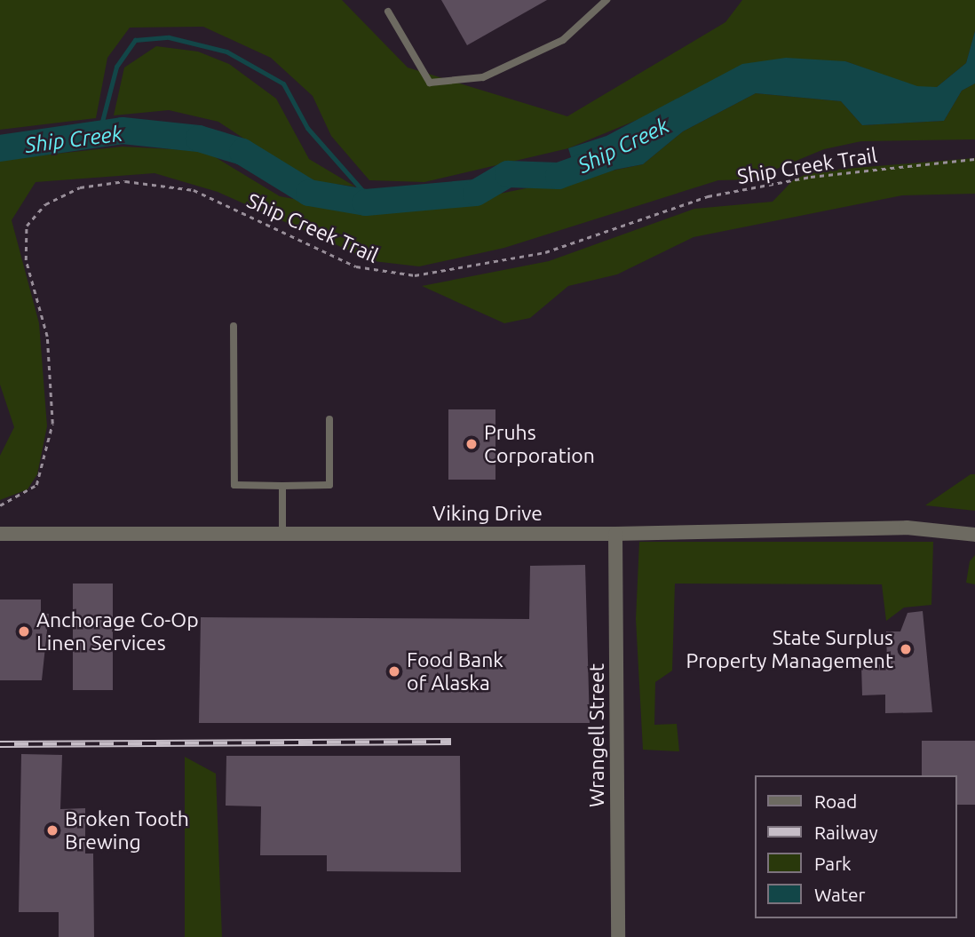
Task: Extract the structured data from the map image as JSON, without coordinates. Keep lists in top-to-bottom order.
{
  "streets": {
    "street": ["Viking Drive", "Wrangell Street"],
    "path": ["Ship Creek Trail"]
  },
  "crossings": [
    ["Viking Drive", "Wrangell Street"]
  ],
  "water": ["Ship Creek"],
  "places": [
    "Pruhs Corporation",
    "Anchorage Co-Op Linen Services",
    "State Surplus Property Management",
    "Food Bank of Alaska",
    "Broken Tooth Brewing"
  ],
  "legend": [
    "Road",
    "Railway",
    "Park",
    "Water"
  ]
}
